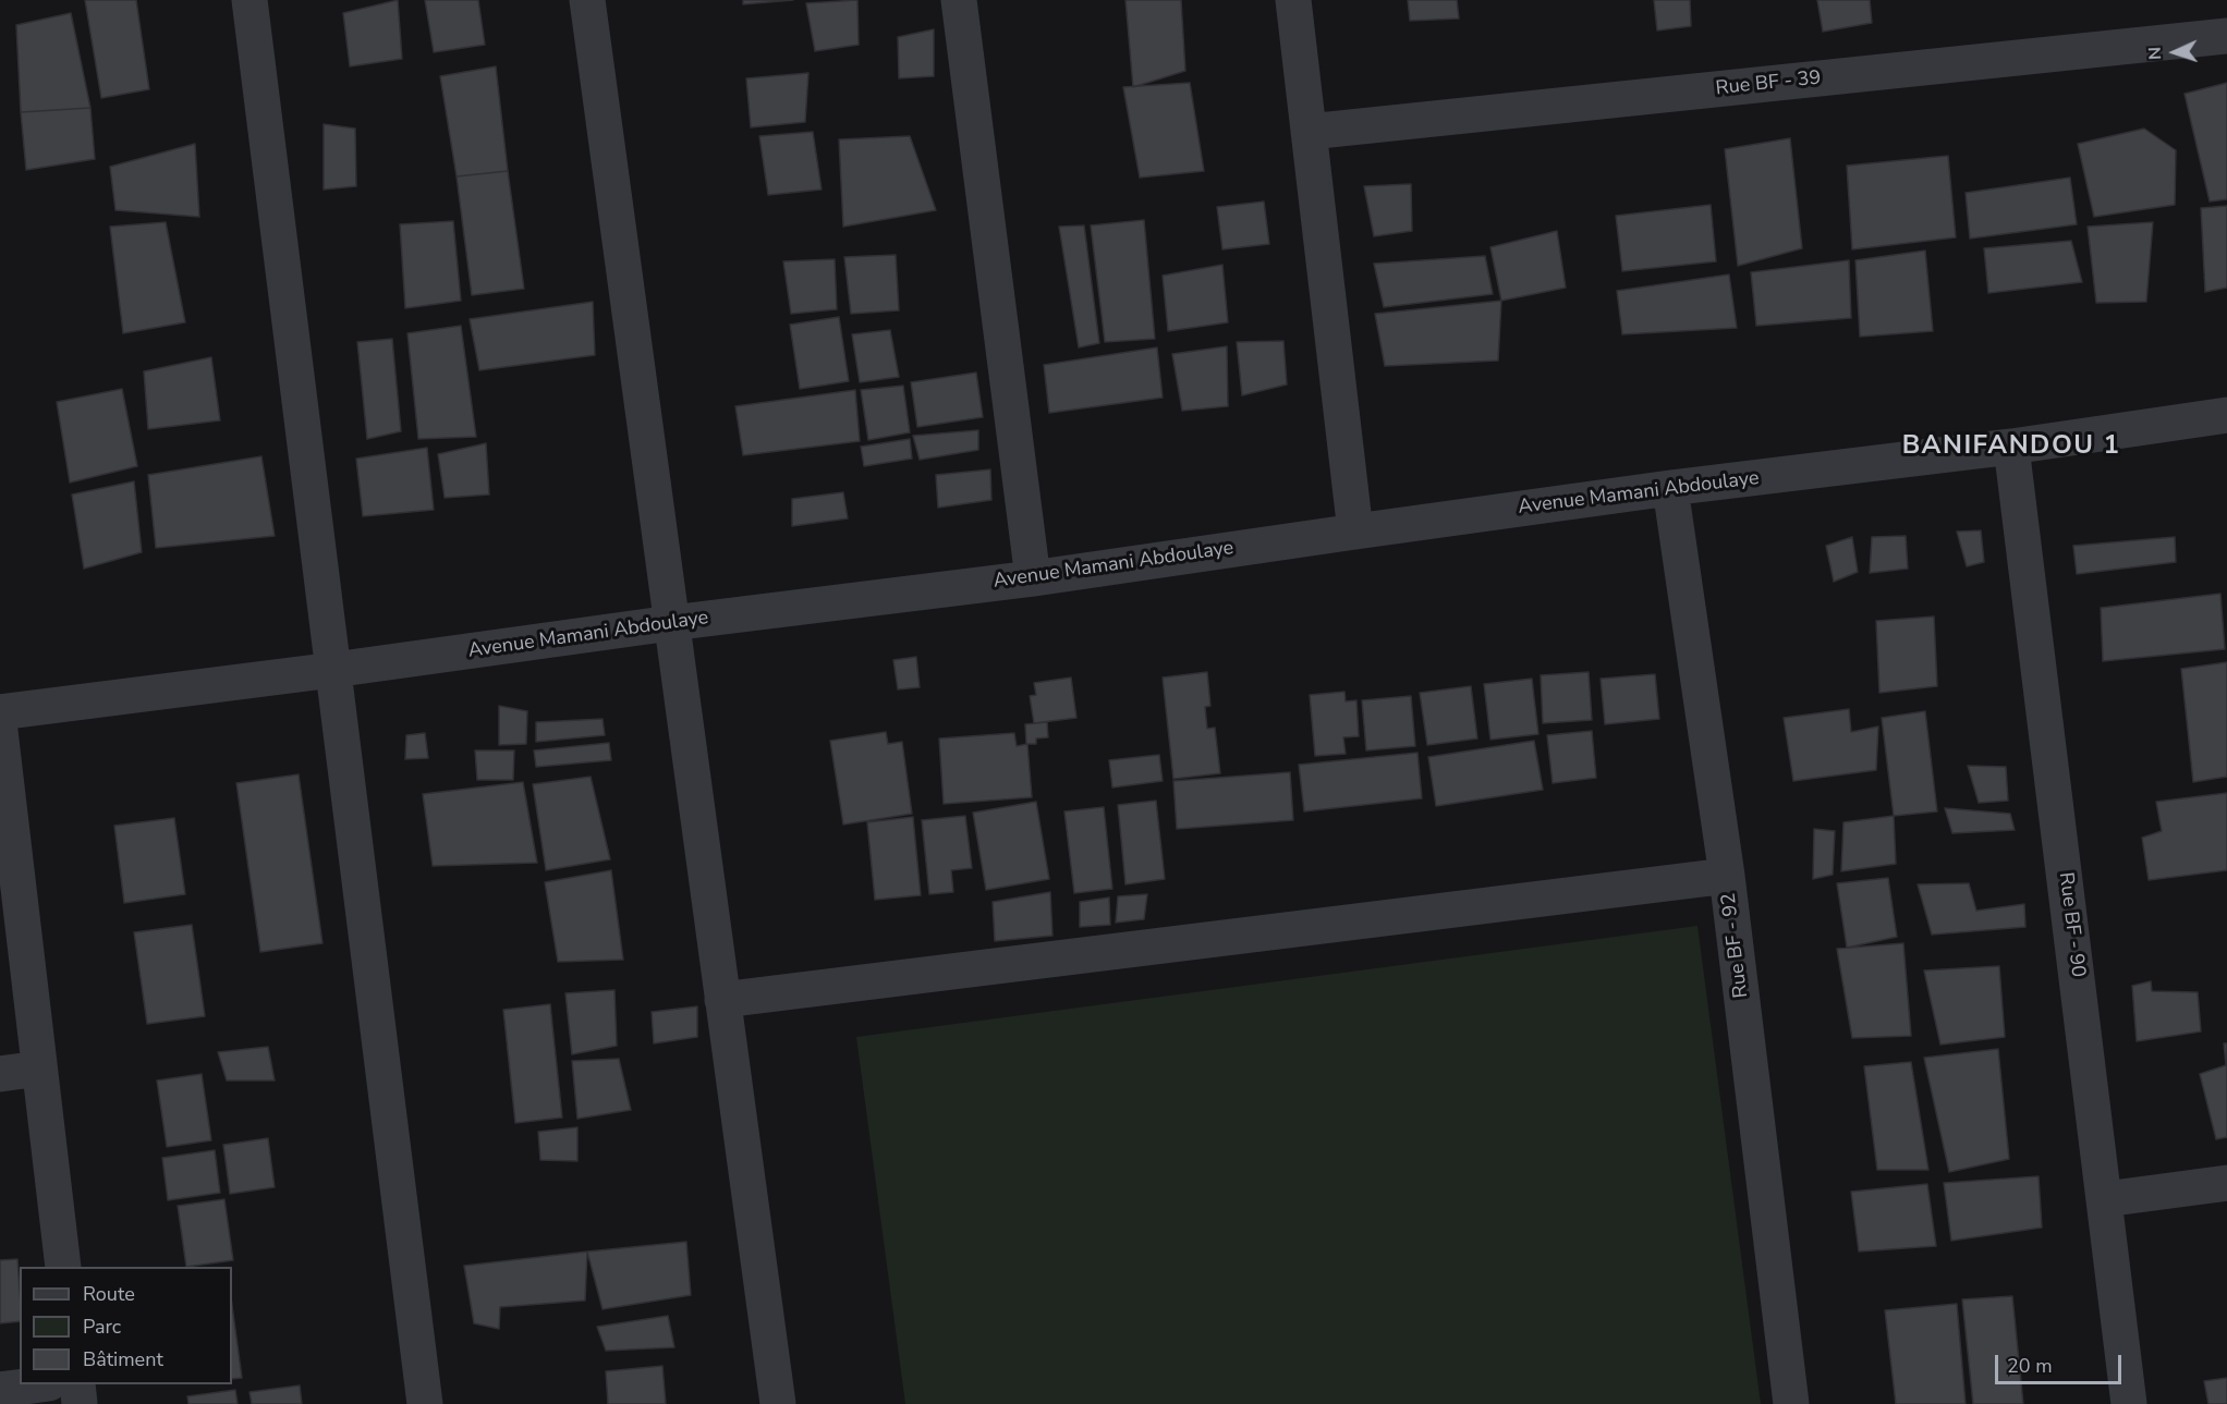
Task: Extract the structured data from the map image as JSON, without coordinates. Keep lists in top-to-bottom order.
{
  "streets": {
    "street": [
      "Rue BF - 39",
      "Avenue Mamani Abdoulaye",
      "Rue BF - 90",
      "Rue BF - 92"
    ]
  },
  "crossings": [
    ["Avenue Mamani Abdoulaye", "Rue BF - 90"],
    ["Avenue Mamani Abdoulaye", "Rue BF - 92"]
  ],
  "districts": ["BANIFANDOU 1"],
  "legend": ["Route", "Parc", "Bâtiment"],
  "scale_bar": "20 m",
  "north": "left"
}
